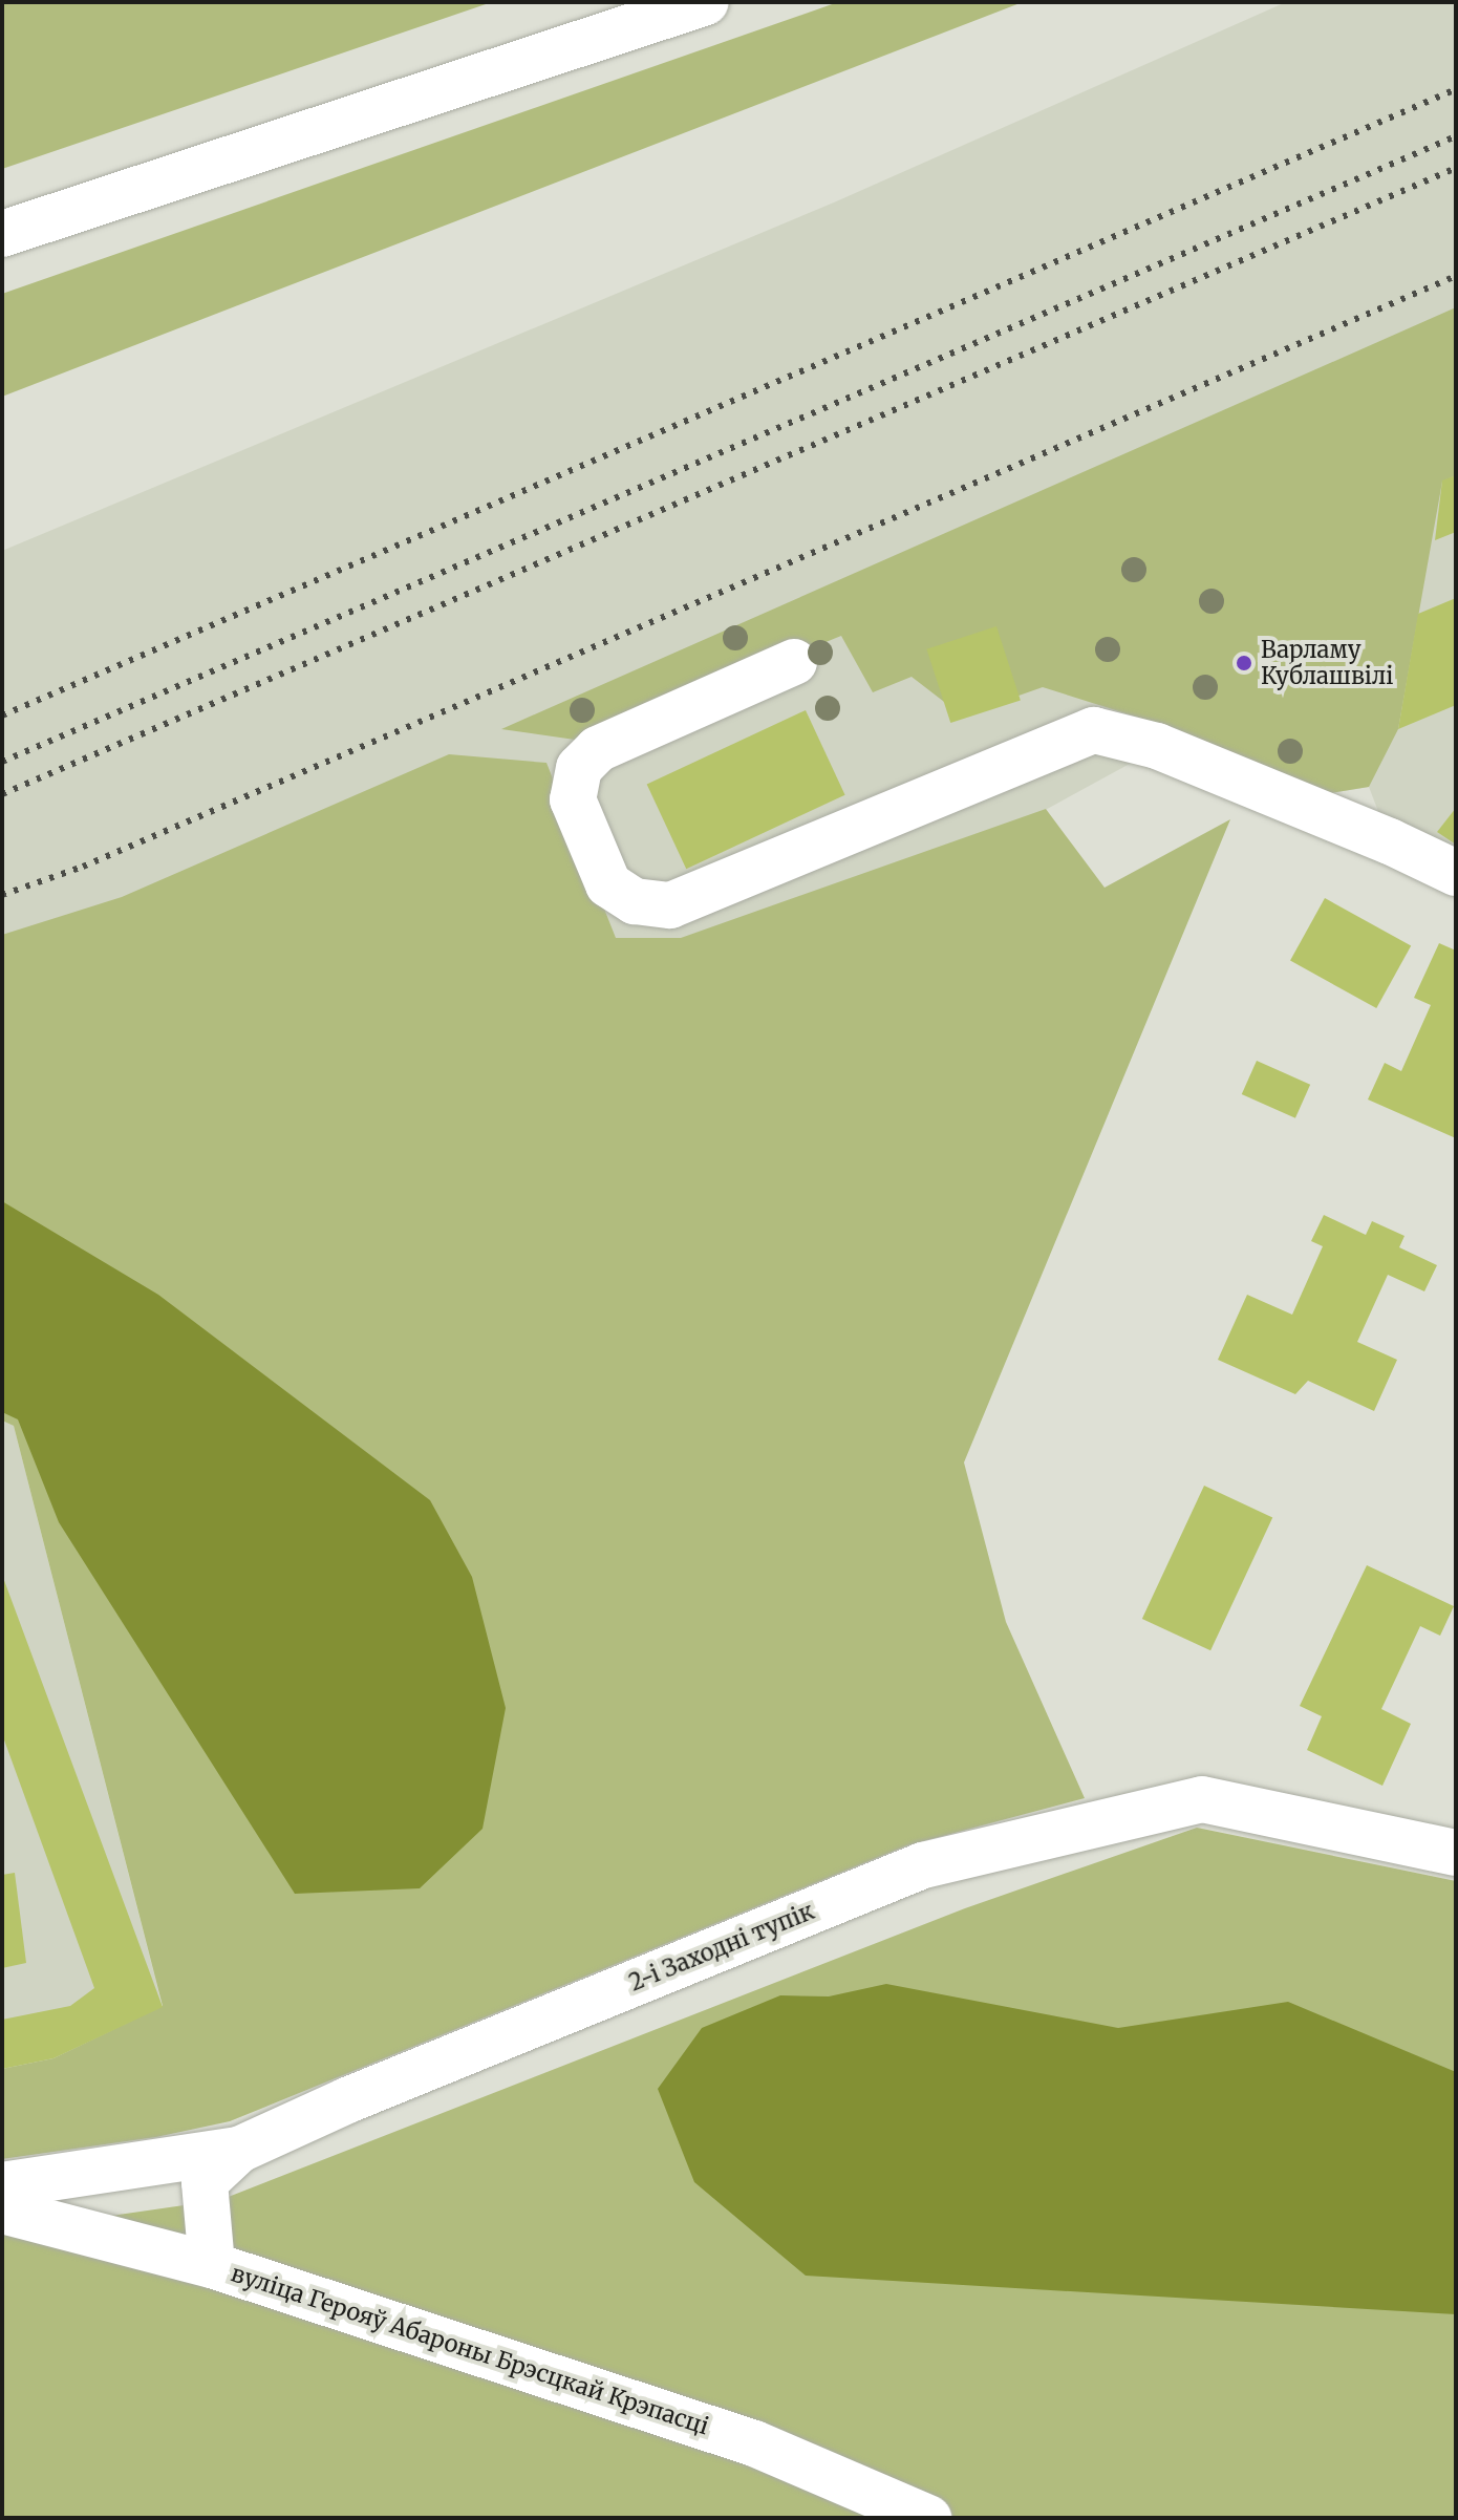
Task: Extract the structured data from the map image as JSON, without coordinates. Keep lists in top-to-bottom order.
{
  "streets": {
    "street": ["2-і Заходні тупік", "вуліца Герояў Абароны Брэсцкай Крэпасці"]
  },
  "places": ["Варламу Кублашвілі"]
}
